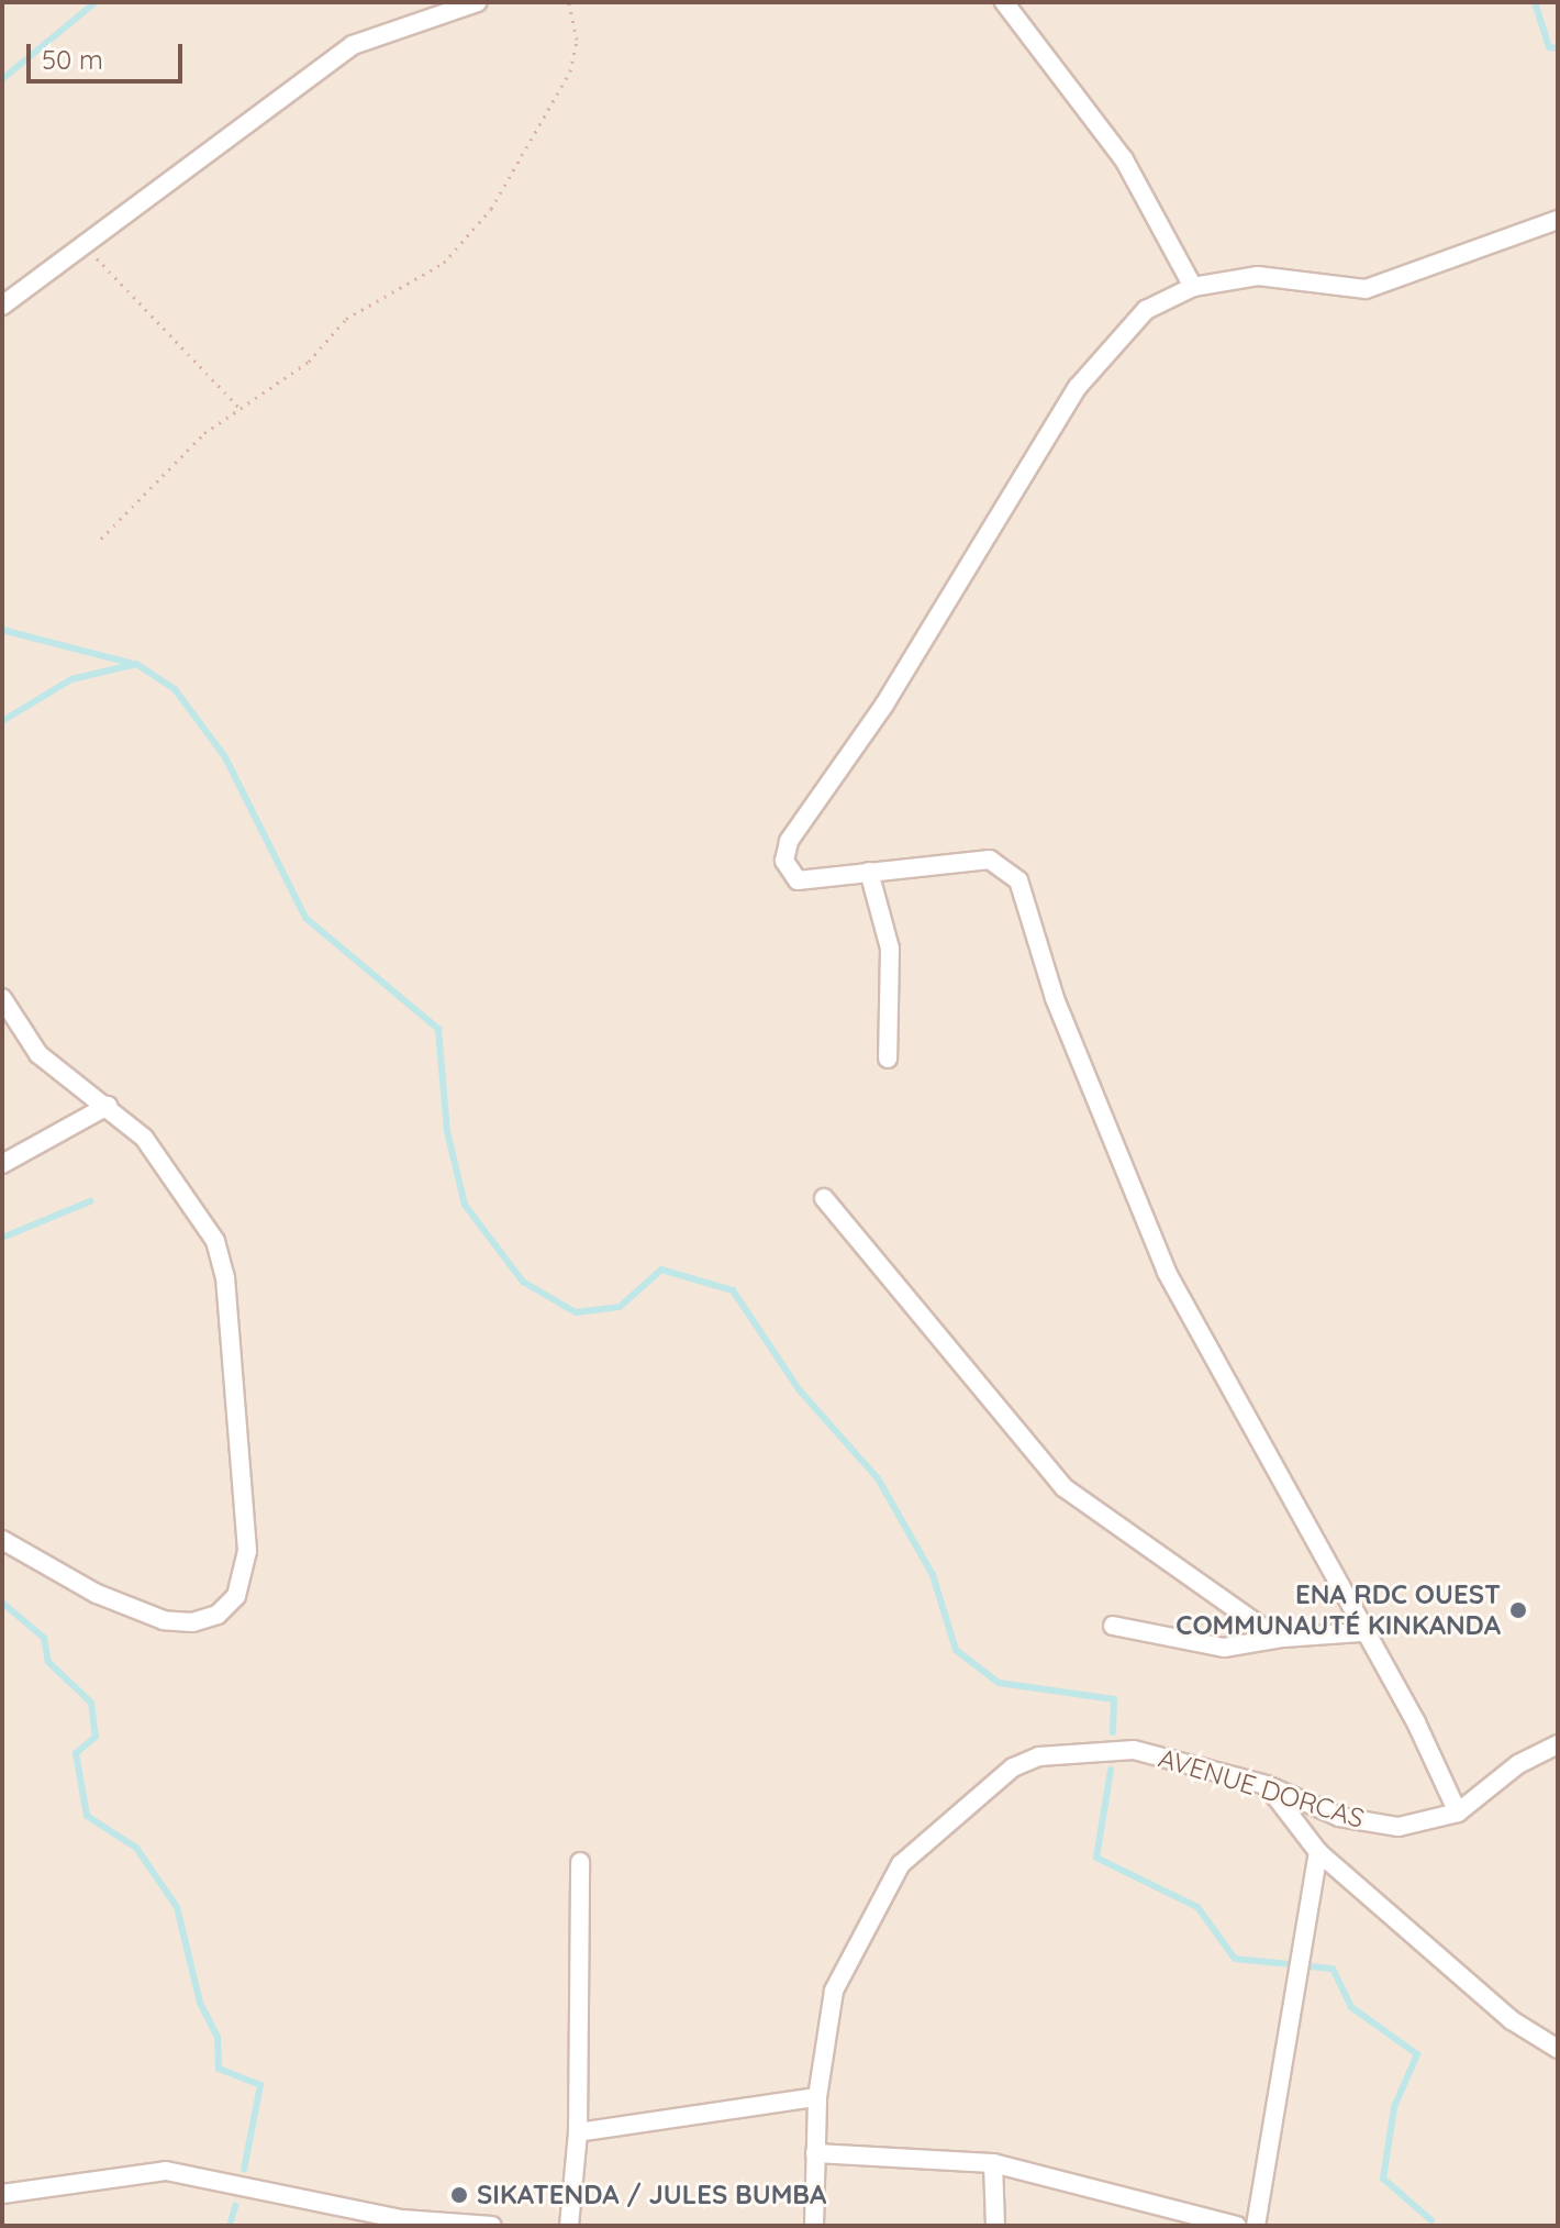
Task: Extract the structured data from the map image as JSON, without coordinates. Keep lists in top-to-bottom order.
{
  "streets": {
    "street": ["AVENUE DORCAS"]
  },
  "places": ["ENA RDC OUEST COMMUNAUTÉ KINKANDA", "SIKATENDA / JULES BUMBA"],
  "scale_bar": "50 m"
}
